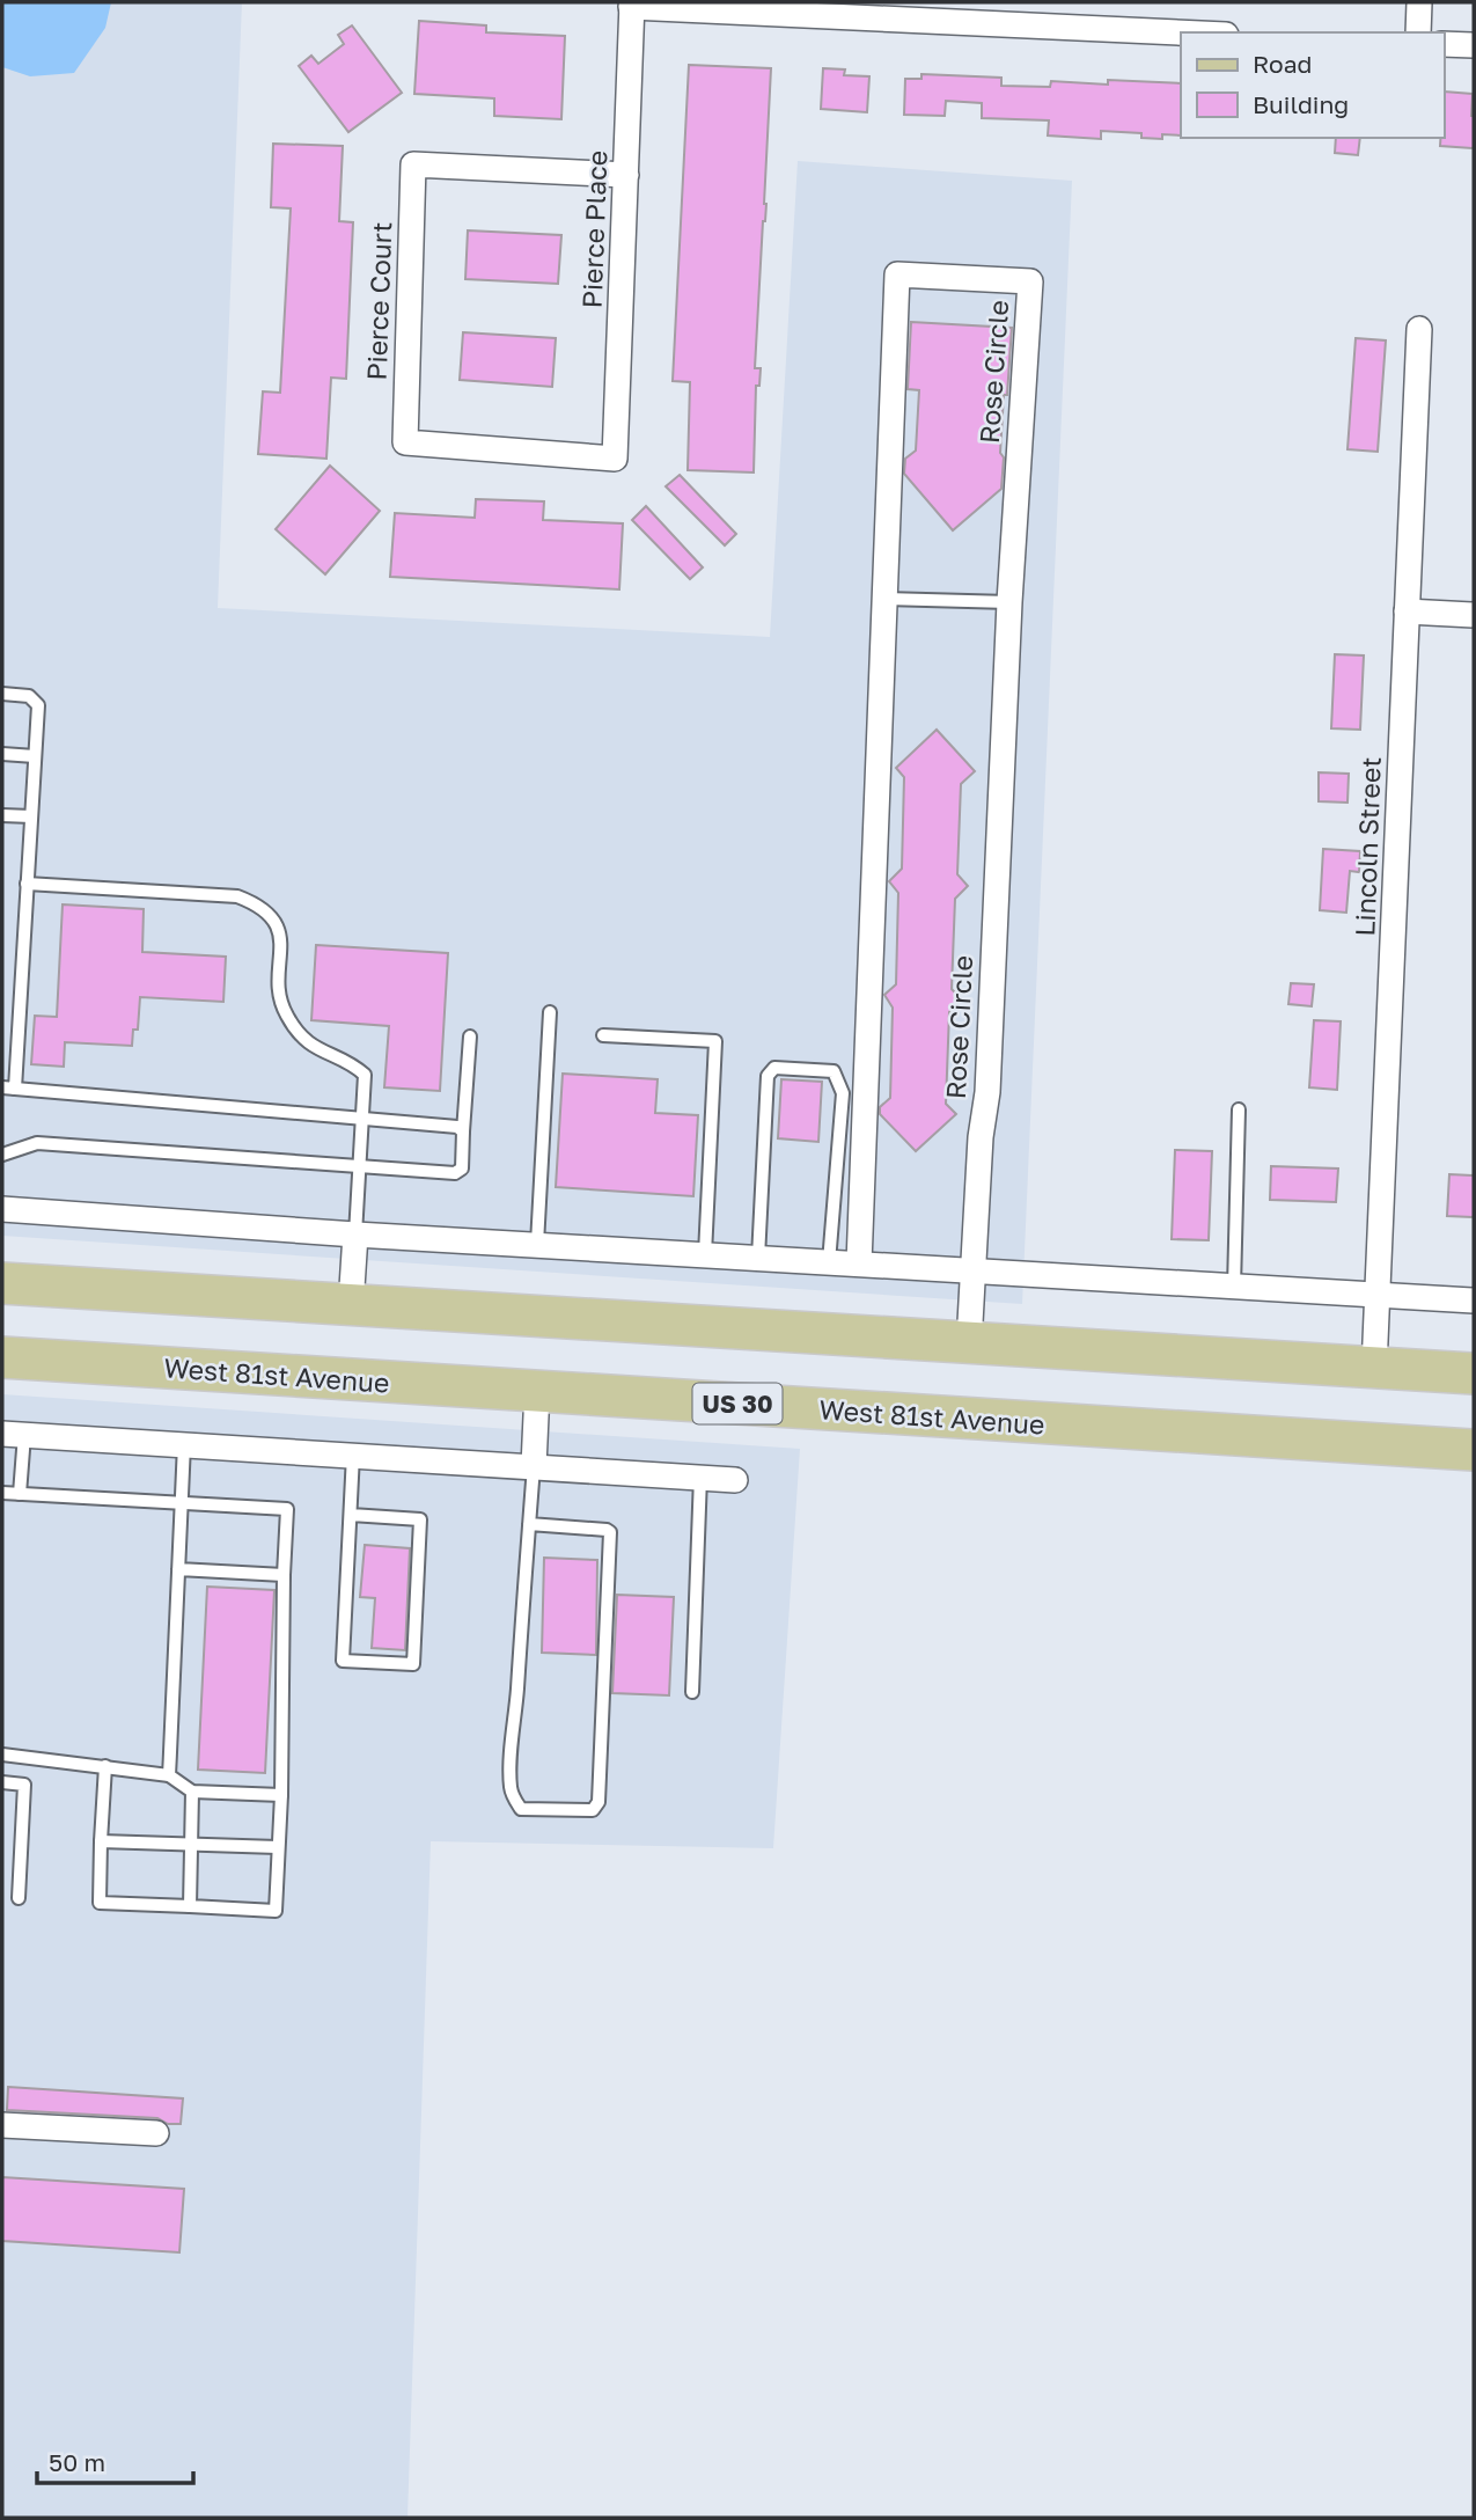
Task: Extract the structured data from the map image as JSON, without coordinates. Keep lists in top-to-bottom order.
{
  "streets": {
    "main road": ["West 81st Avenue", "US 30"],
    "street": [
      "Pierce Place",
      "Pierce Court",
      "Rose Circle",
      "Lincoln Street"
    ]
  },
  "crossings": [
    ["Pierce Place", "Pierce Court"]
  ],
  "legend": ["Road", "Building"],
  "scale_bar": "50 m"
}
